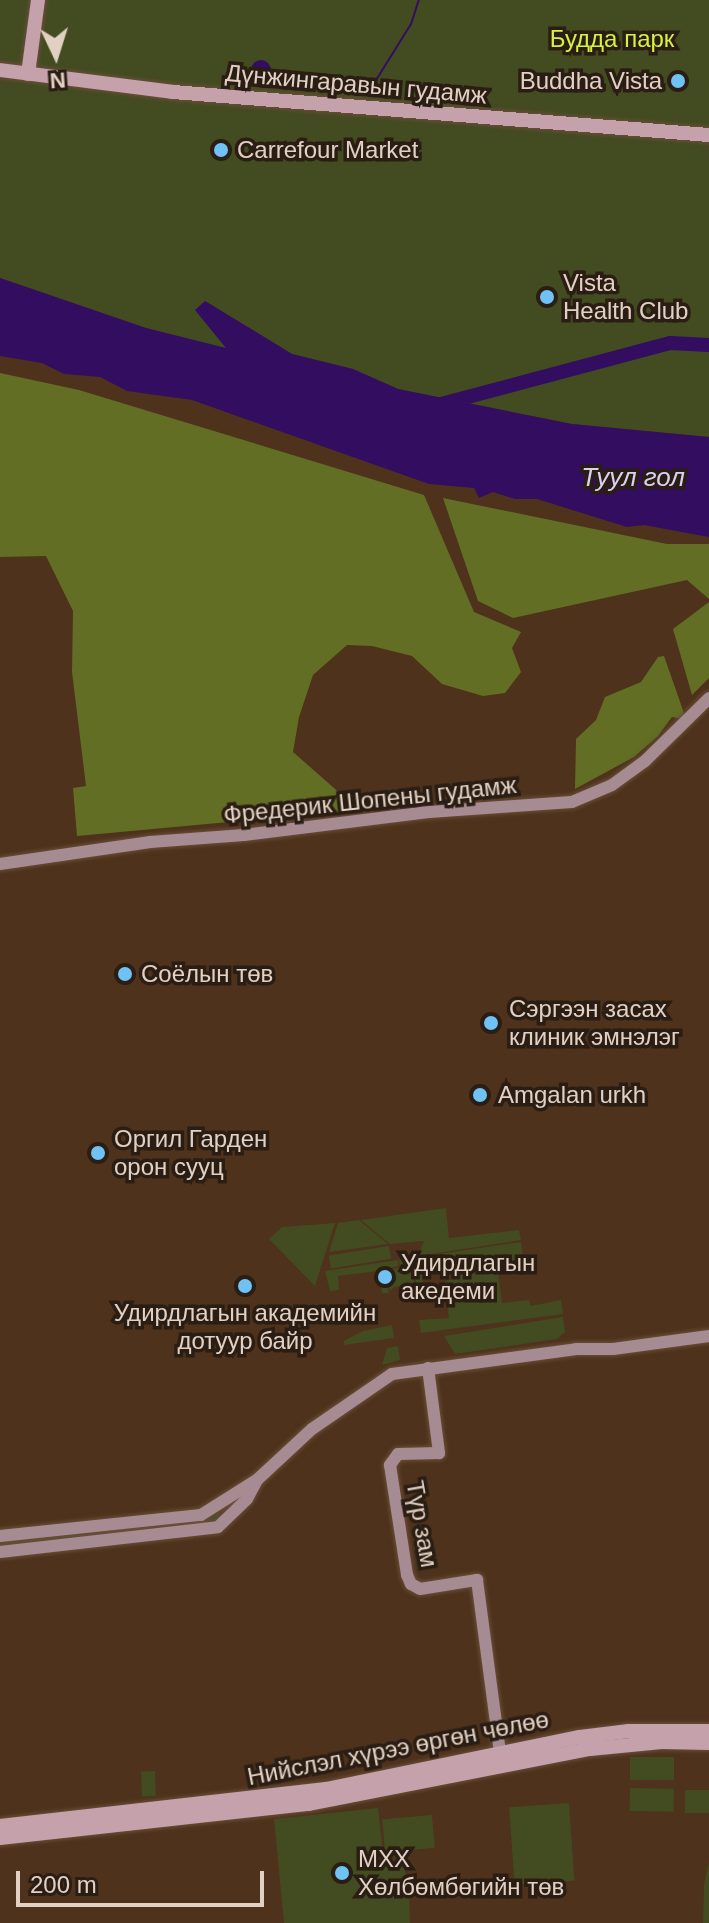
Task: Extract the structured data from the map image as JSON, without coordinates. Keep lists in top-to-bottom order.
{
  "streets": {
    "main road": ["Дүнжингаравын гудамж", "Нийслэл хүрээ өргөн чөлөө"],
    "street": ["Фредерик Шопены гудамж", "Түр зам"]
  },
  "crossings": [
    ["Түр зам", "Нийслэл хүрээ өргөн чөлөө"]
  ],
  "water": ["Туул гол"],
  "parks": ["Будда парк"],
  "places": [
    "Buddha Vista",
    "Carrefour Market",
    "Vista Health Club",
    "Соёлын төв",
    "Сэргээн засах клиник эмнэлэг",
    "Amgalan urkh",
    "Оргил Гарден орон сууц",
    "Удирдлагын акедеми",
    "Удирдлагын академийн дотуур байр",
    "МХХ Хөлбөмбөгийн төв"
  ],
  "scale_bar": "200 m",
  "north": "bottom"
}
